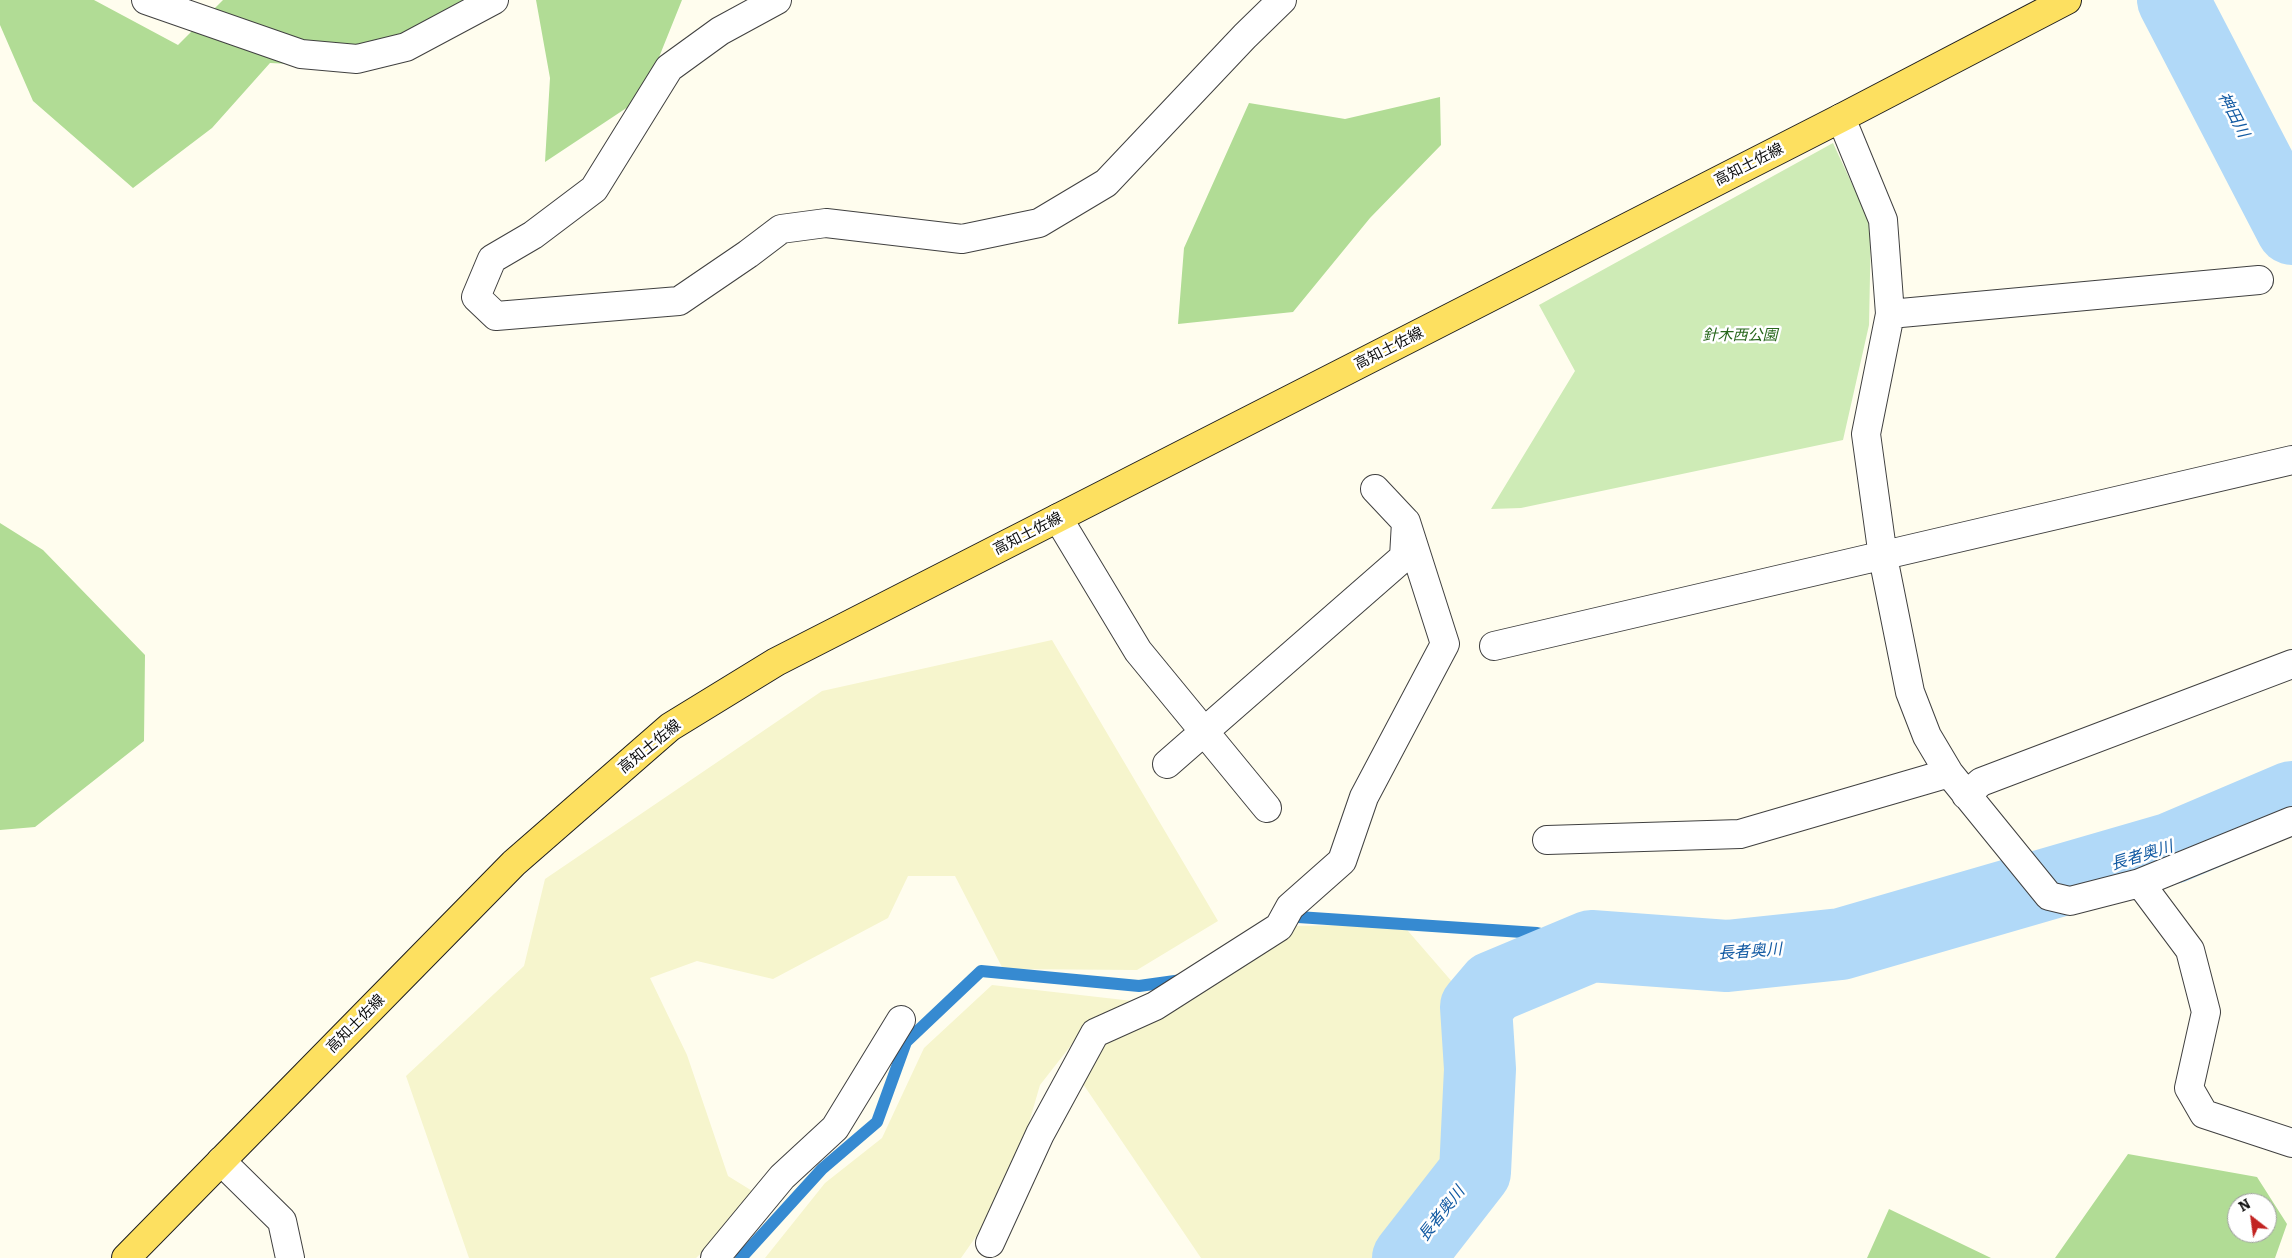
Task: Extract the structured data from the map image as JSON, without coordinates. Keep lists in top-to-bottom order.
{
  "streets": {
    "main road": ["高知土佐線"]
  },
  "water": ["神田川", "長者奥川"],
  "parks": ["針木西公園"],
  "north": "top left"
}
